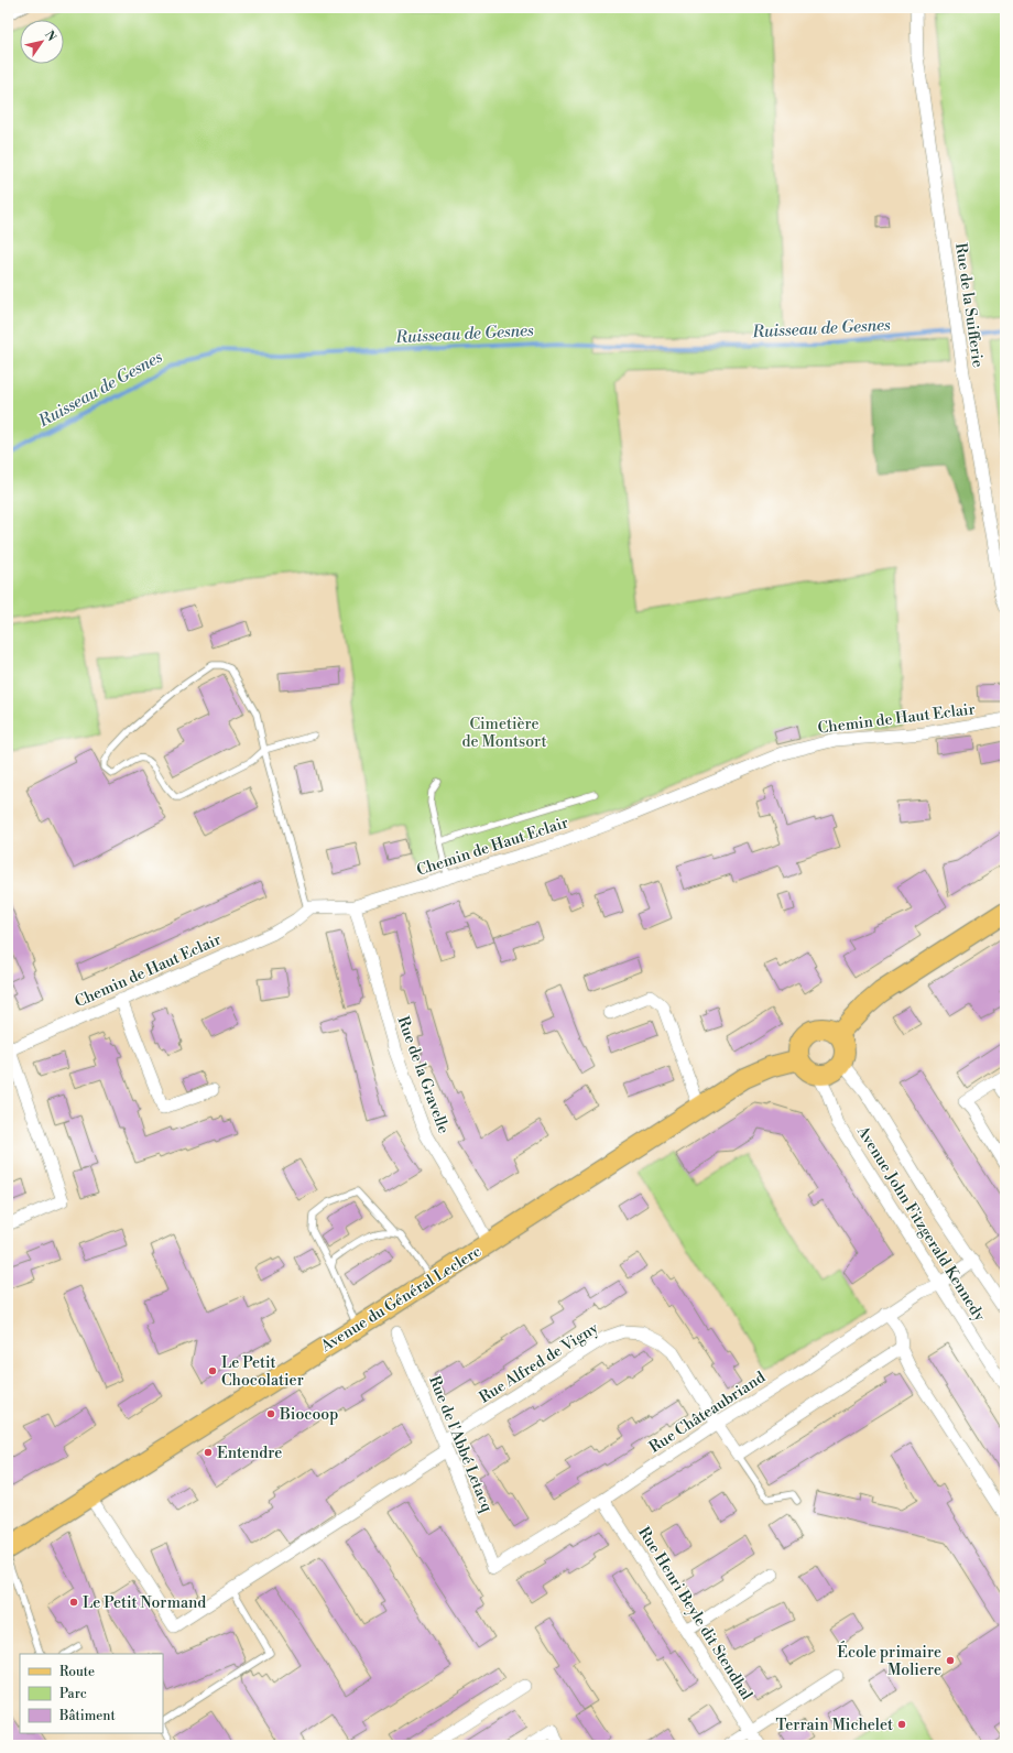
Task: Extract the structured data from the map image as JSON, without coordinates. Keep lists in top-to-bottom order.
{
  "streets": {
    "main road": ["Avenue du Général Leclerc"],
    "street": [
      "Rue de la Suifferie",
      "Chemin de Haut Eclair",
      "Rue de la Gravelle",
      "Avenue John Fitzgerald Kennedy",
      "Rue Alfred de Vigny",
      "Rue Châteaubriand",
      "Rue de l'Abbé Letacq",
      "Rue Henri Beyle dit Stendhal"
    ]
  },
  "crossings": [
    ["Chemin de Haut Eclair", "Rue de la Gravelle"],
    ["Rue de la Gravelle", "Avenue du Général Leclerc"],
    ["Avenue John Fitzgerald Kennedy", "Avenue du Général Leclerc"],
    ["Avenue John Fitzgerald Kennedy", "Rue Châteaubriand"],
    ["Avenue du Général Leclerc", "Rue Alfred de Vigny"],
    ["Rue Alfred de Vigny", "Rue Châteaubriand"],
    ["Rue Alfred de Vigny", "Rue de l'Abbé Letacq"],
    ["Rue Châteaubriand", "Rue de l'Abbé Letacq"],
    ["Rue Châteaubriand", "Rue Henri Beyle dit Stendhal"]
  ],
  "water": ["Ruisseau de Gesnes"],
  "parks": ["Cimetière de Montsort"],
  "places": [
    "Le Petit Chocolatier",
    "Biocoop",
    "Entendre",
    "Le Petit Normand",
    "École primaire Moliere",
    "Terrain Michelet"
  ],
  "legend": ["Route", "Parc", "Bâtiment"],
  "north": "top right"
}
